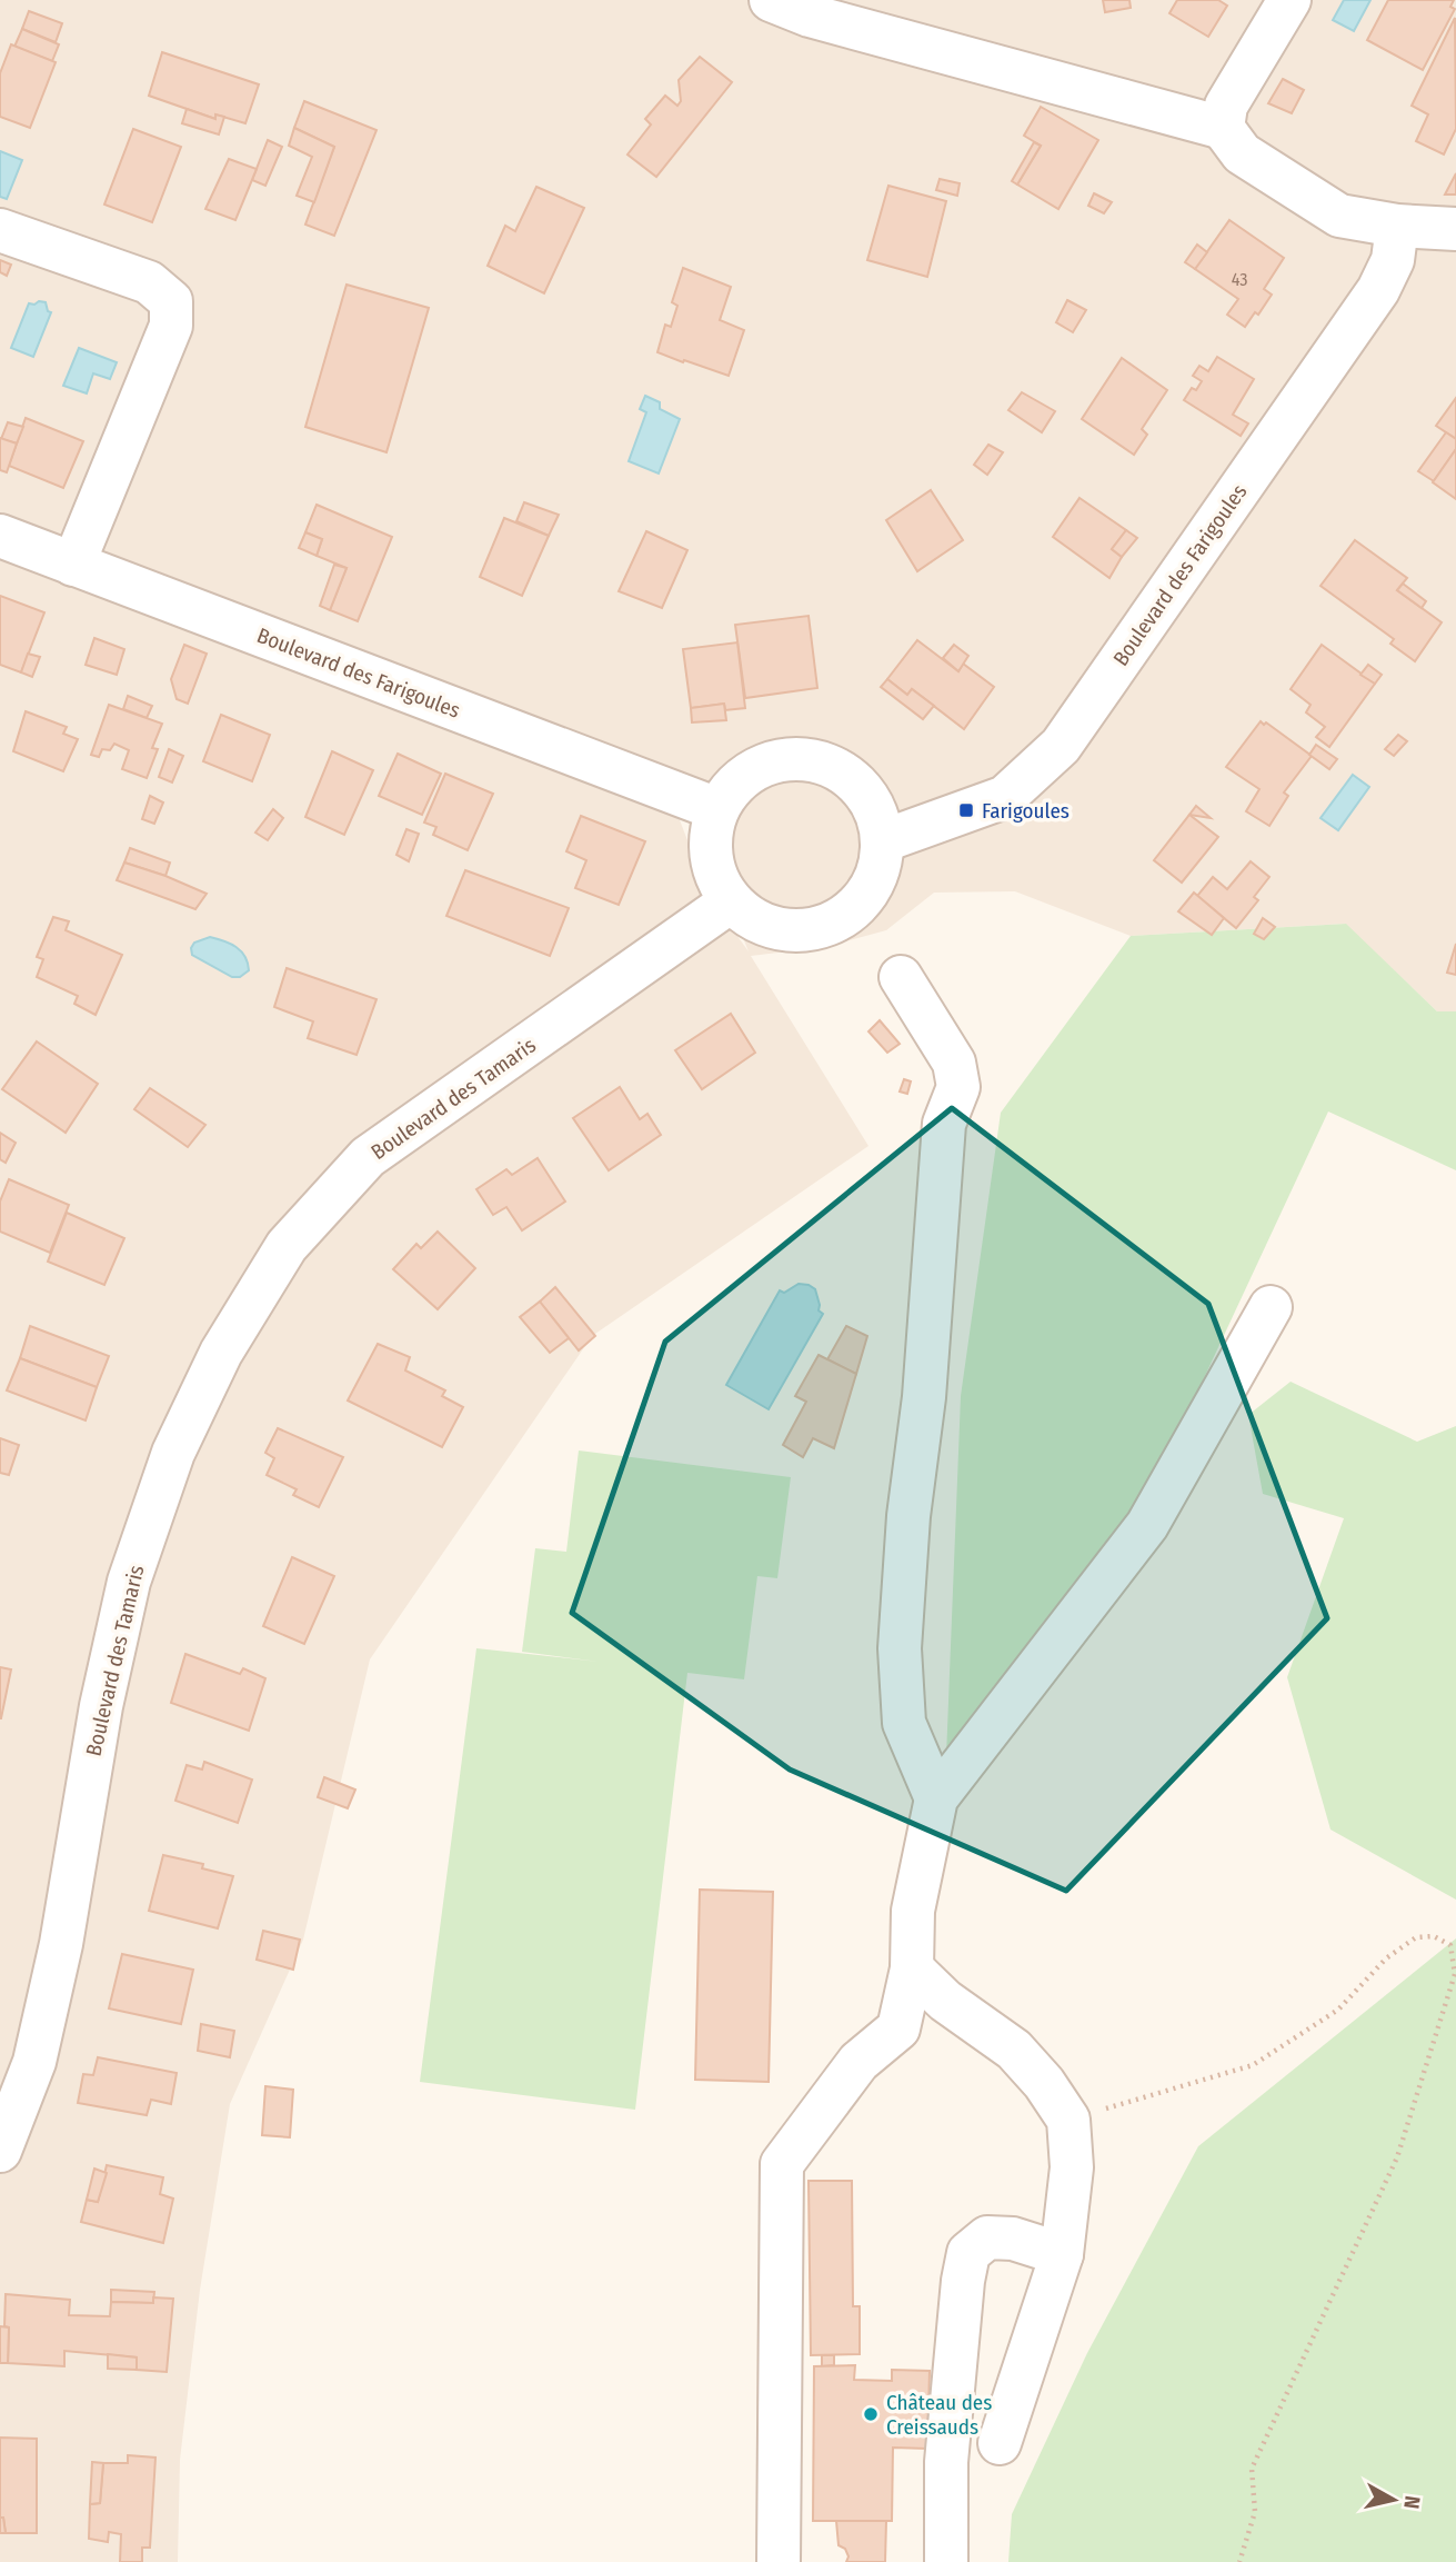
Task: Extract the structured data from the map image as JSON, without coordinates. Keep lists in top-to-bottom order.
{
  "streets": {
    "street": ["Boulevard des Farigoules", "Boulevard des Tamaris"]
  },
  "crossings": [
    ["Boulevard des Farigoules", "Boulevard des Tamaris"]
  ],
  "places": {
    "transit": ["Farigoules"],
    "other": ["Château des Creissauds"]
  },
  "house_numbers": ["43"],
  "north": "right"
}
